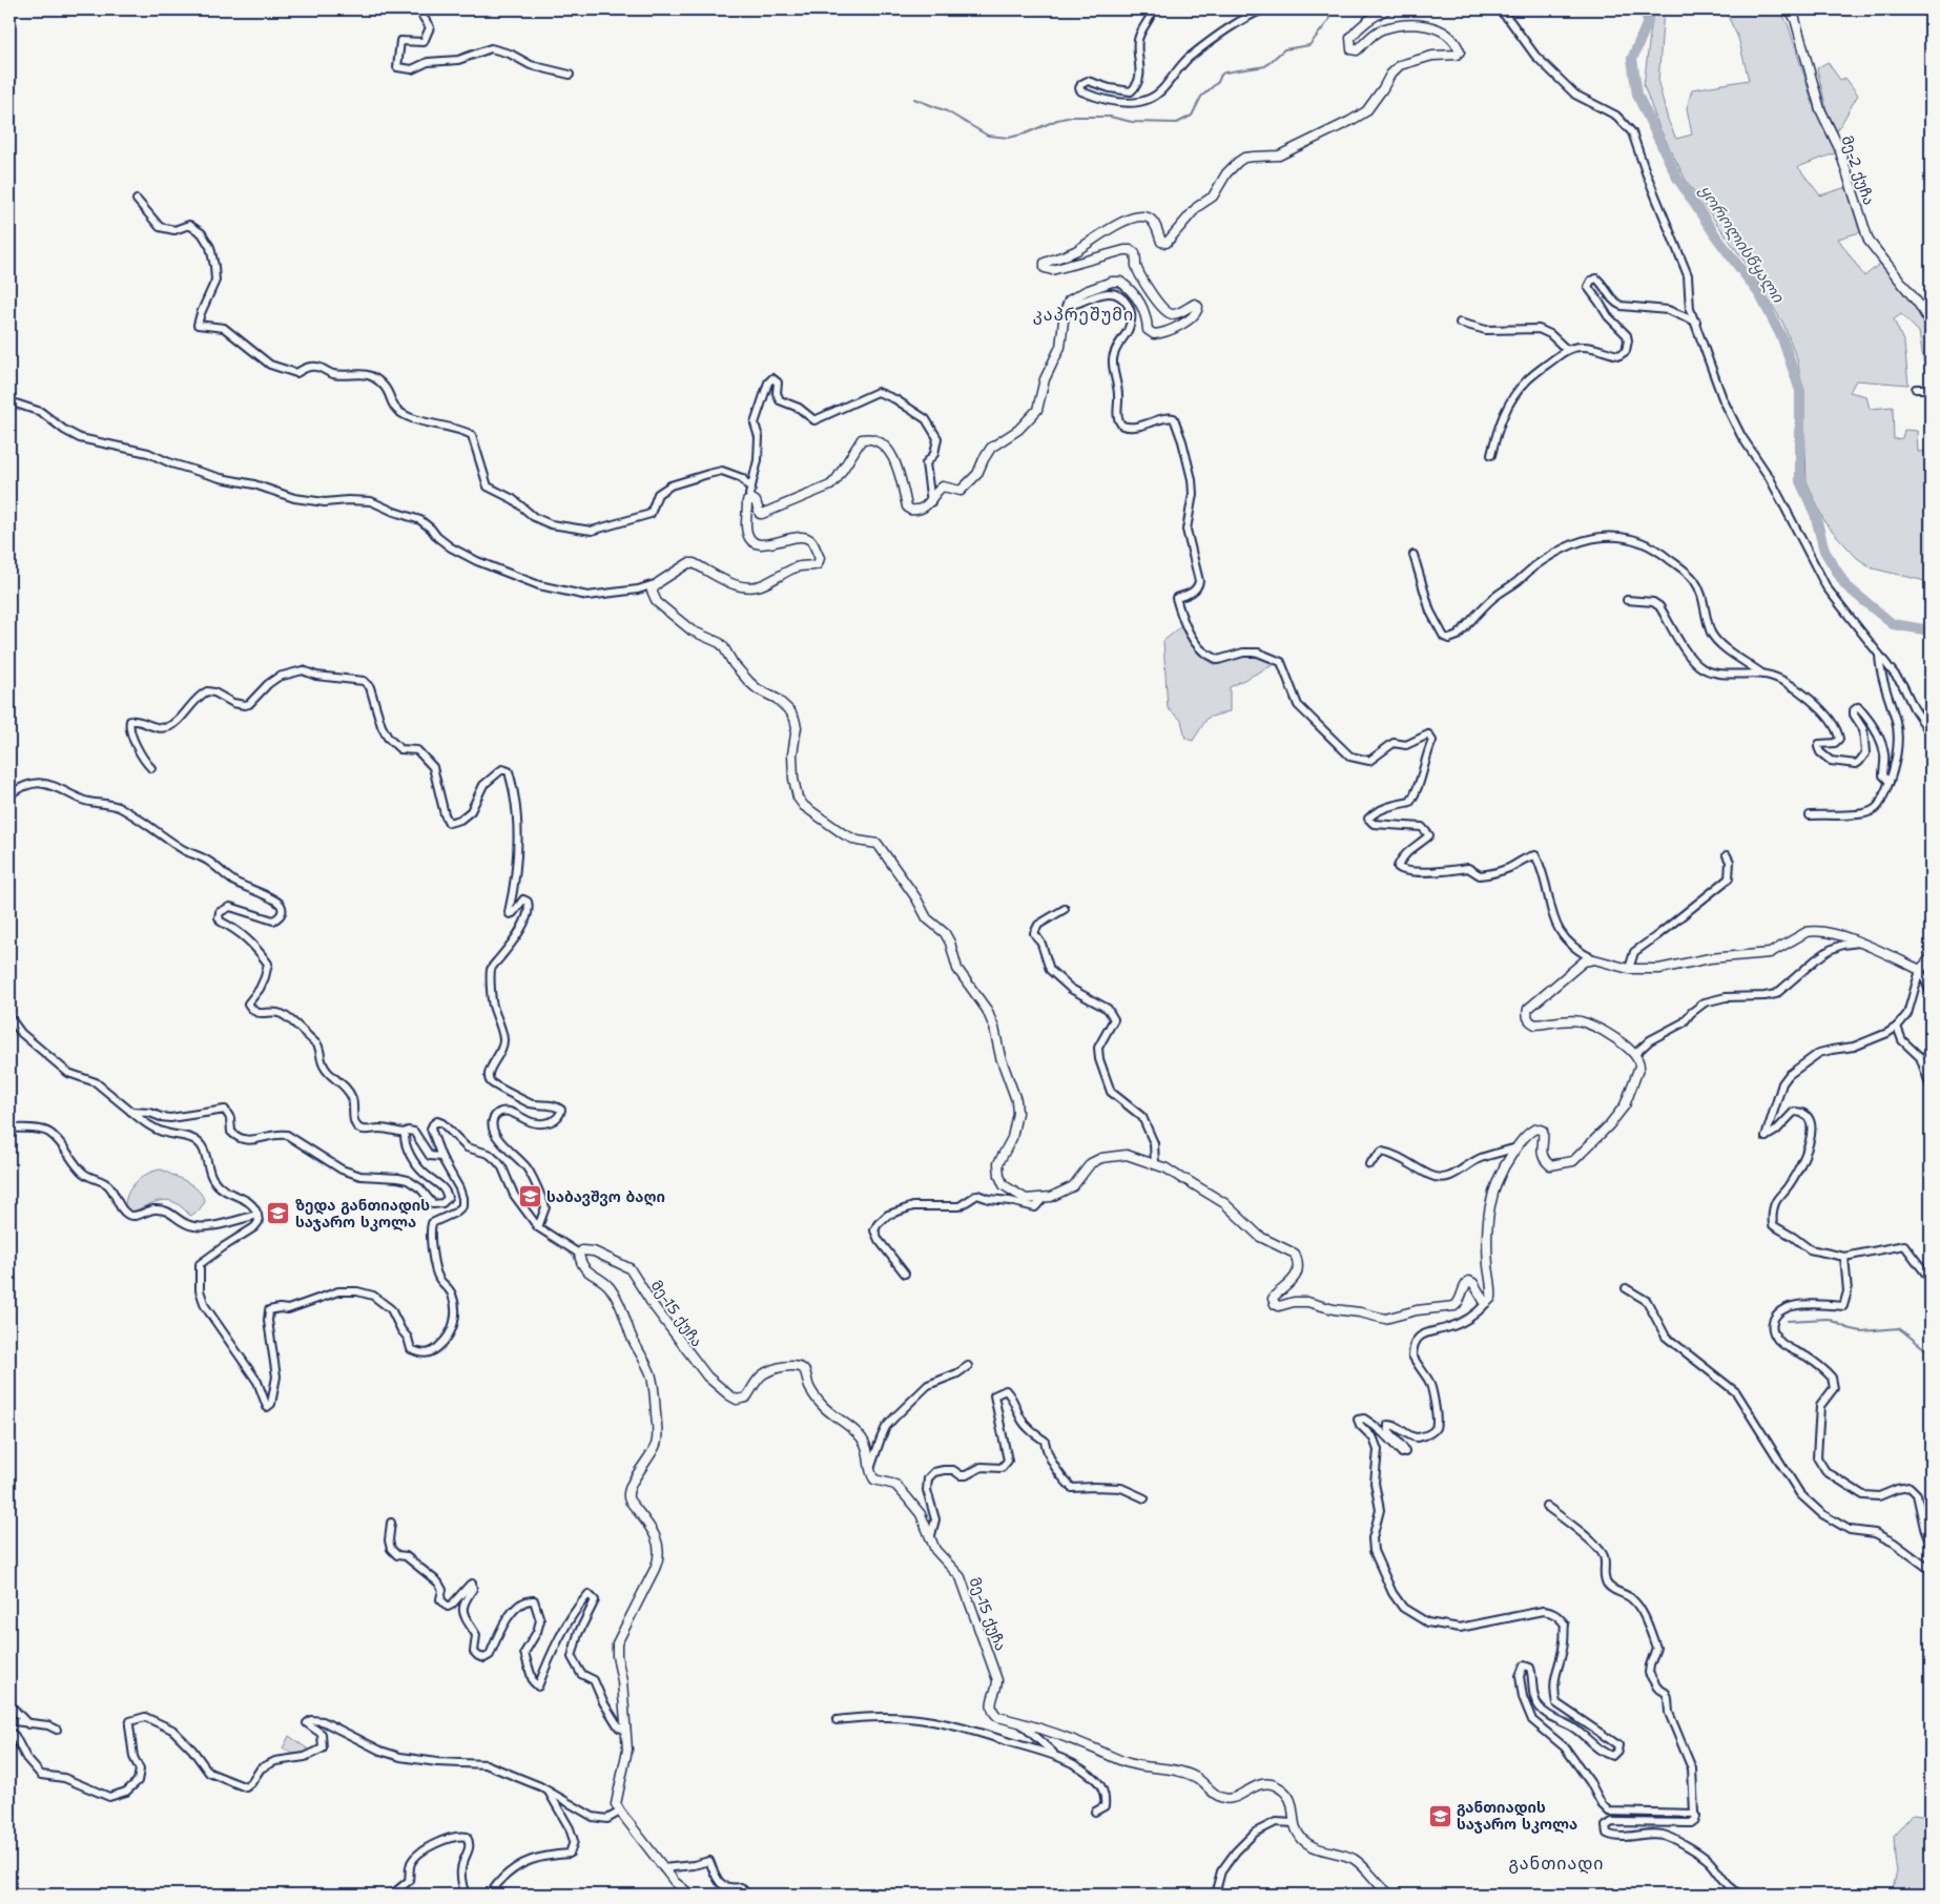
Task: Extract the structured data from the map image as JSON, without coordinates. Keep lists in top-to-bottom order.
{
  "streets": {
    "street": ["მე-2 ქუჩა", "მე-15 ქუჩა"]
  },
  "districts": ["კაპრეშუმი", "განთიადი"],
  "water": ["ყოროლისწყალი"],
  "places": {
    "school or university": ["საბავშვო ბაღი", "ზედა განთიადის საჯარო სკოლა", "განთიადის საჯარო სკოლა"]
  }
}
